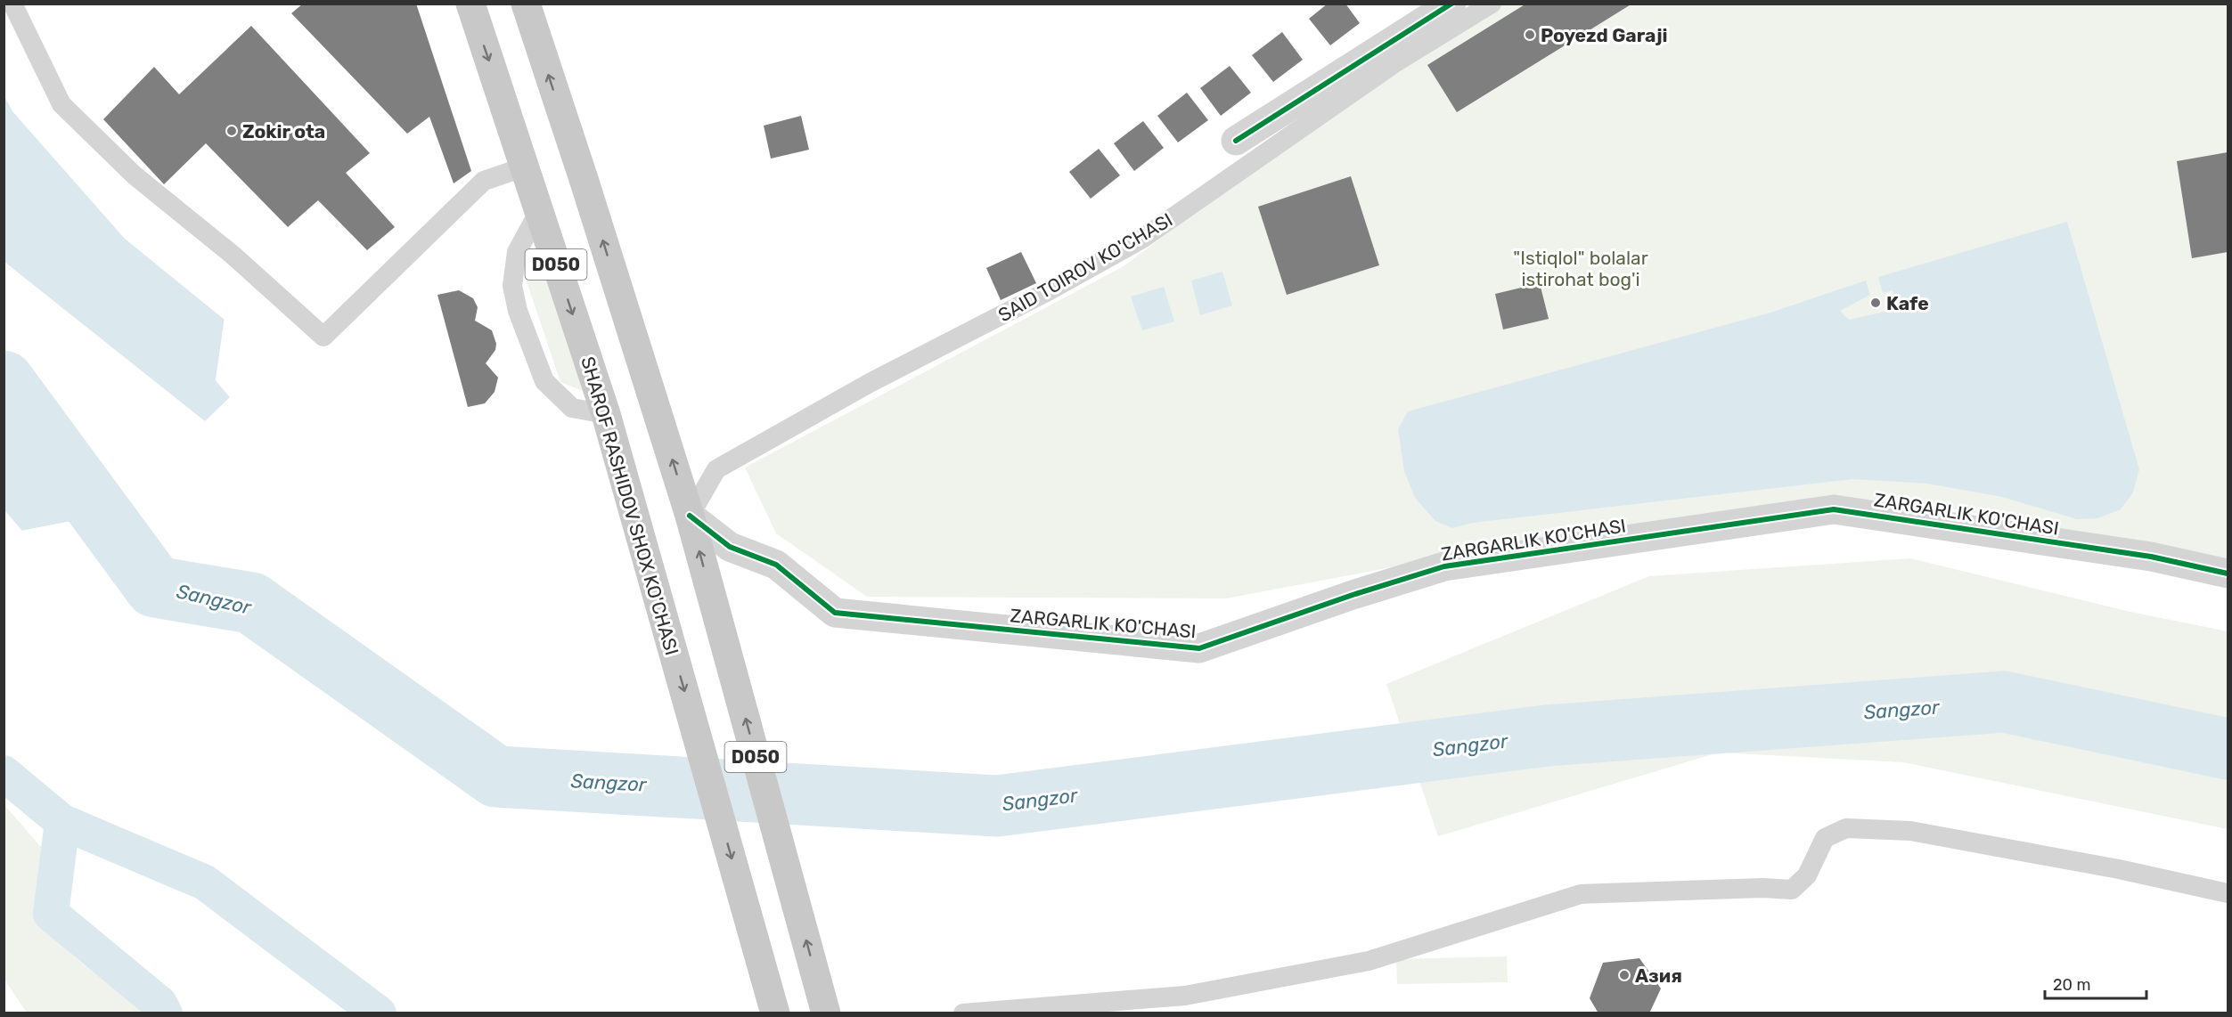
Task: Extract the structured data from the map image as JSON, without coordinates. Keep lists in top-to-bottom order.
{
  "streets": {
    "main road": ["D050", "SHAROF RASHIDOV SHOX KO'CHASI"],
    "street": ["ZARGARLIK KO'CHASI"],
    "lane": ["SAID TOIROV KO'CHASI"]
  },
  "crossings": [
    ["D050", "SAID TOIROV KO'CHASI"],
    ["D050", "ZARGARLIK KO'CHASI"],
    ["SAID TOIROV KO'CHASI", "ZARGARLIK KO'CHASI"]
  ],
  "water": ["Sangzor"],
  "parks": ["\"Istiqlol\" bolalar istirohat bog'i"],
  "places": [
    "Poyezd Garaji",
    "Zokir ota",
    "Kafe",
    "Азия"
  ],
  "scale_bar": "20 m"
}
